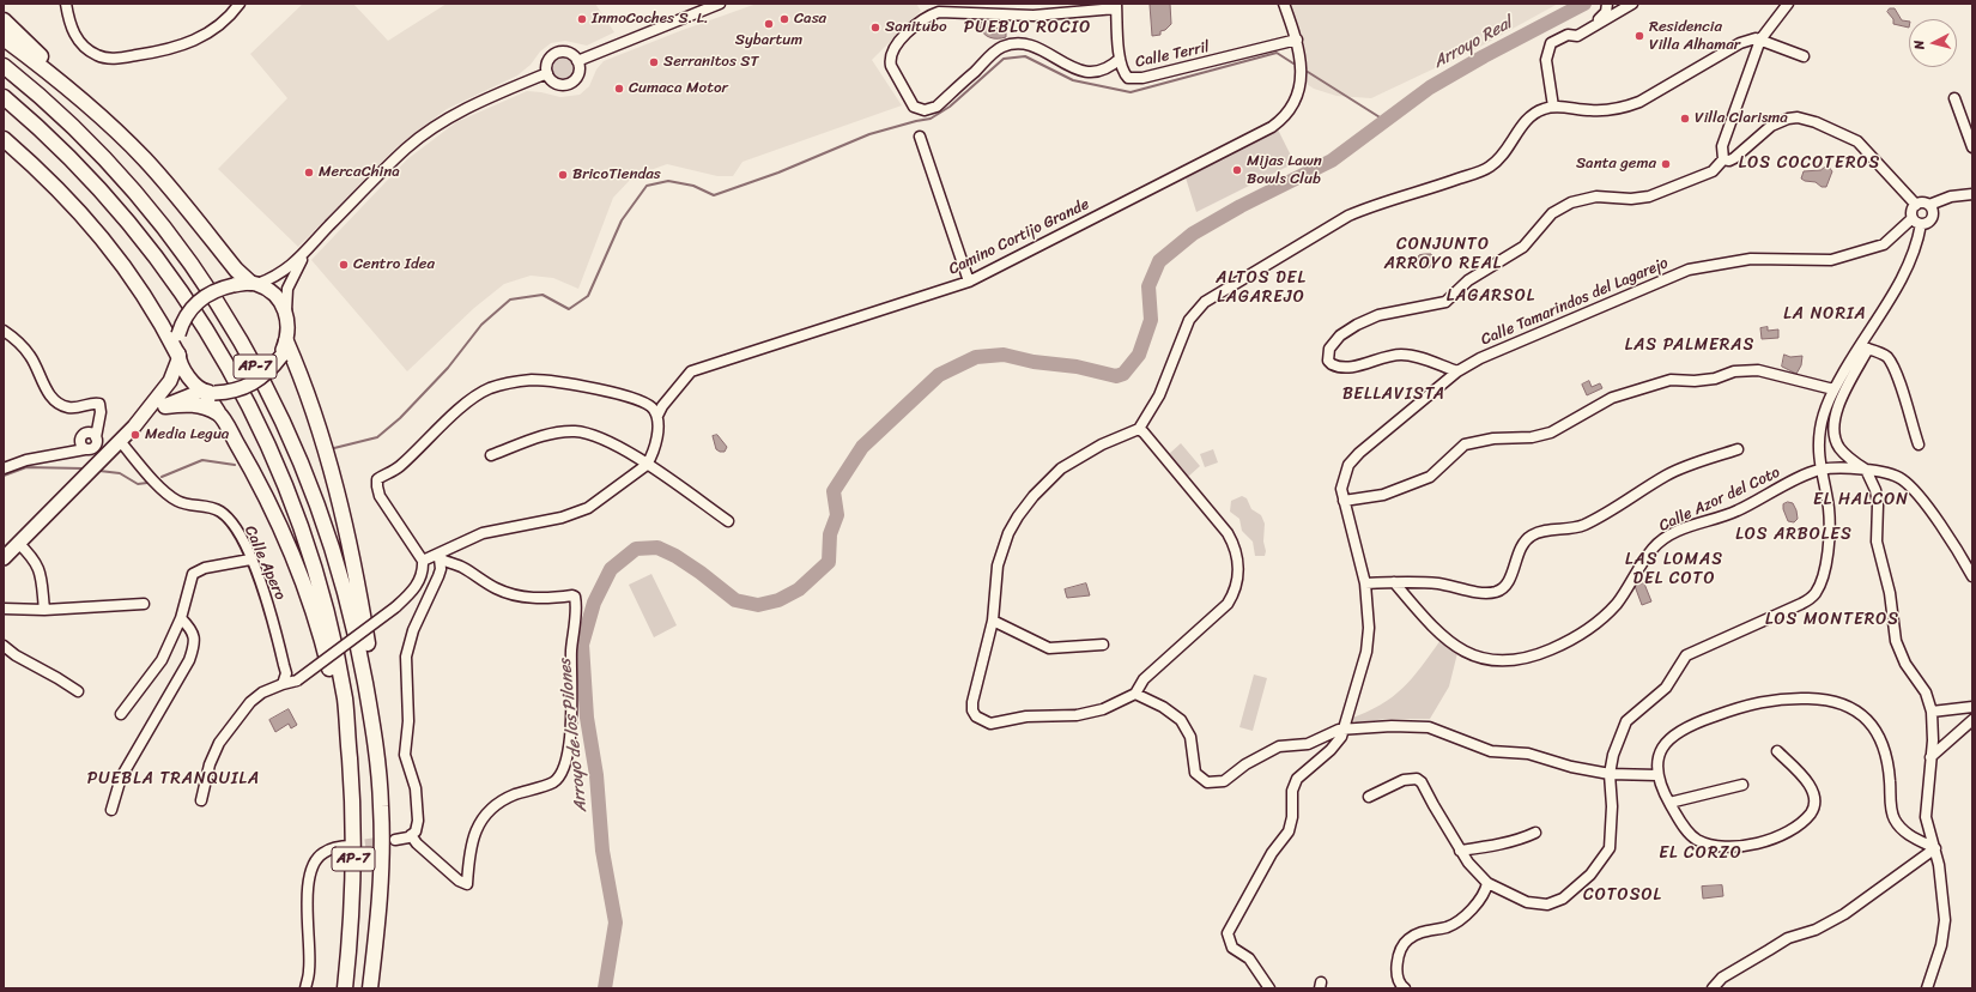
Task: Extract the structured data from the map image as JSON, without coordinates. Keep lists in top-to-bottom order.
{
  "streets": {
    "highway": ["AP-7"],
    "street": [
      "Calle Terril",
      "Camino Cortijo Grande",
      "Calle Tamarindos del Lagarejo",
      "Calle Azor del Coto",
      "Calle Apero"
    ]
  },
  "crossings": [
    ["Calle Terril", "Camino Cortijo Grande"]
  ],
  "districts": [
    "PUEBLO ROCIO",
    "LOS COCOTEROS",
    "CONJUNTO ARROYO REAL",
    "ALTOS DEL LAGAREJO",
    "LAGARSOL",
    "LA NORIA",
    "LAS PALMERAS",
    "BELLAVISTA",
    "EL HALCON",
    "LOS ARBOLES",
    "LAS LOMAS DEL COTO",
    "LOS MONTEROS",
    "PUEBLA TRANQUILA",
    "EL CORZO",
    "COTOSOL"
  ],
  "water": ["Arroyo Real", "Arroyo de los Pilones"],
  "places": [
    "InmoCoches S. L.",
    "Casa",
    "Sybartum",
    "Sanitubo",
    "Residencia Villa Alhamar",
    "Serranitos ST",
    "Cumaca Motor",
    "Villa Clarisma",
    "Santa gema",
    "Mijas Lawn Bowls Club",
    "MercaChina",
    "BricoTiendas",
    "Centro Idea",
    "Media Legua"
  ],
  "north": "left"
}
